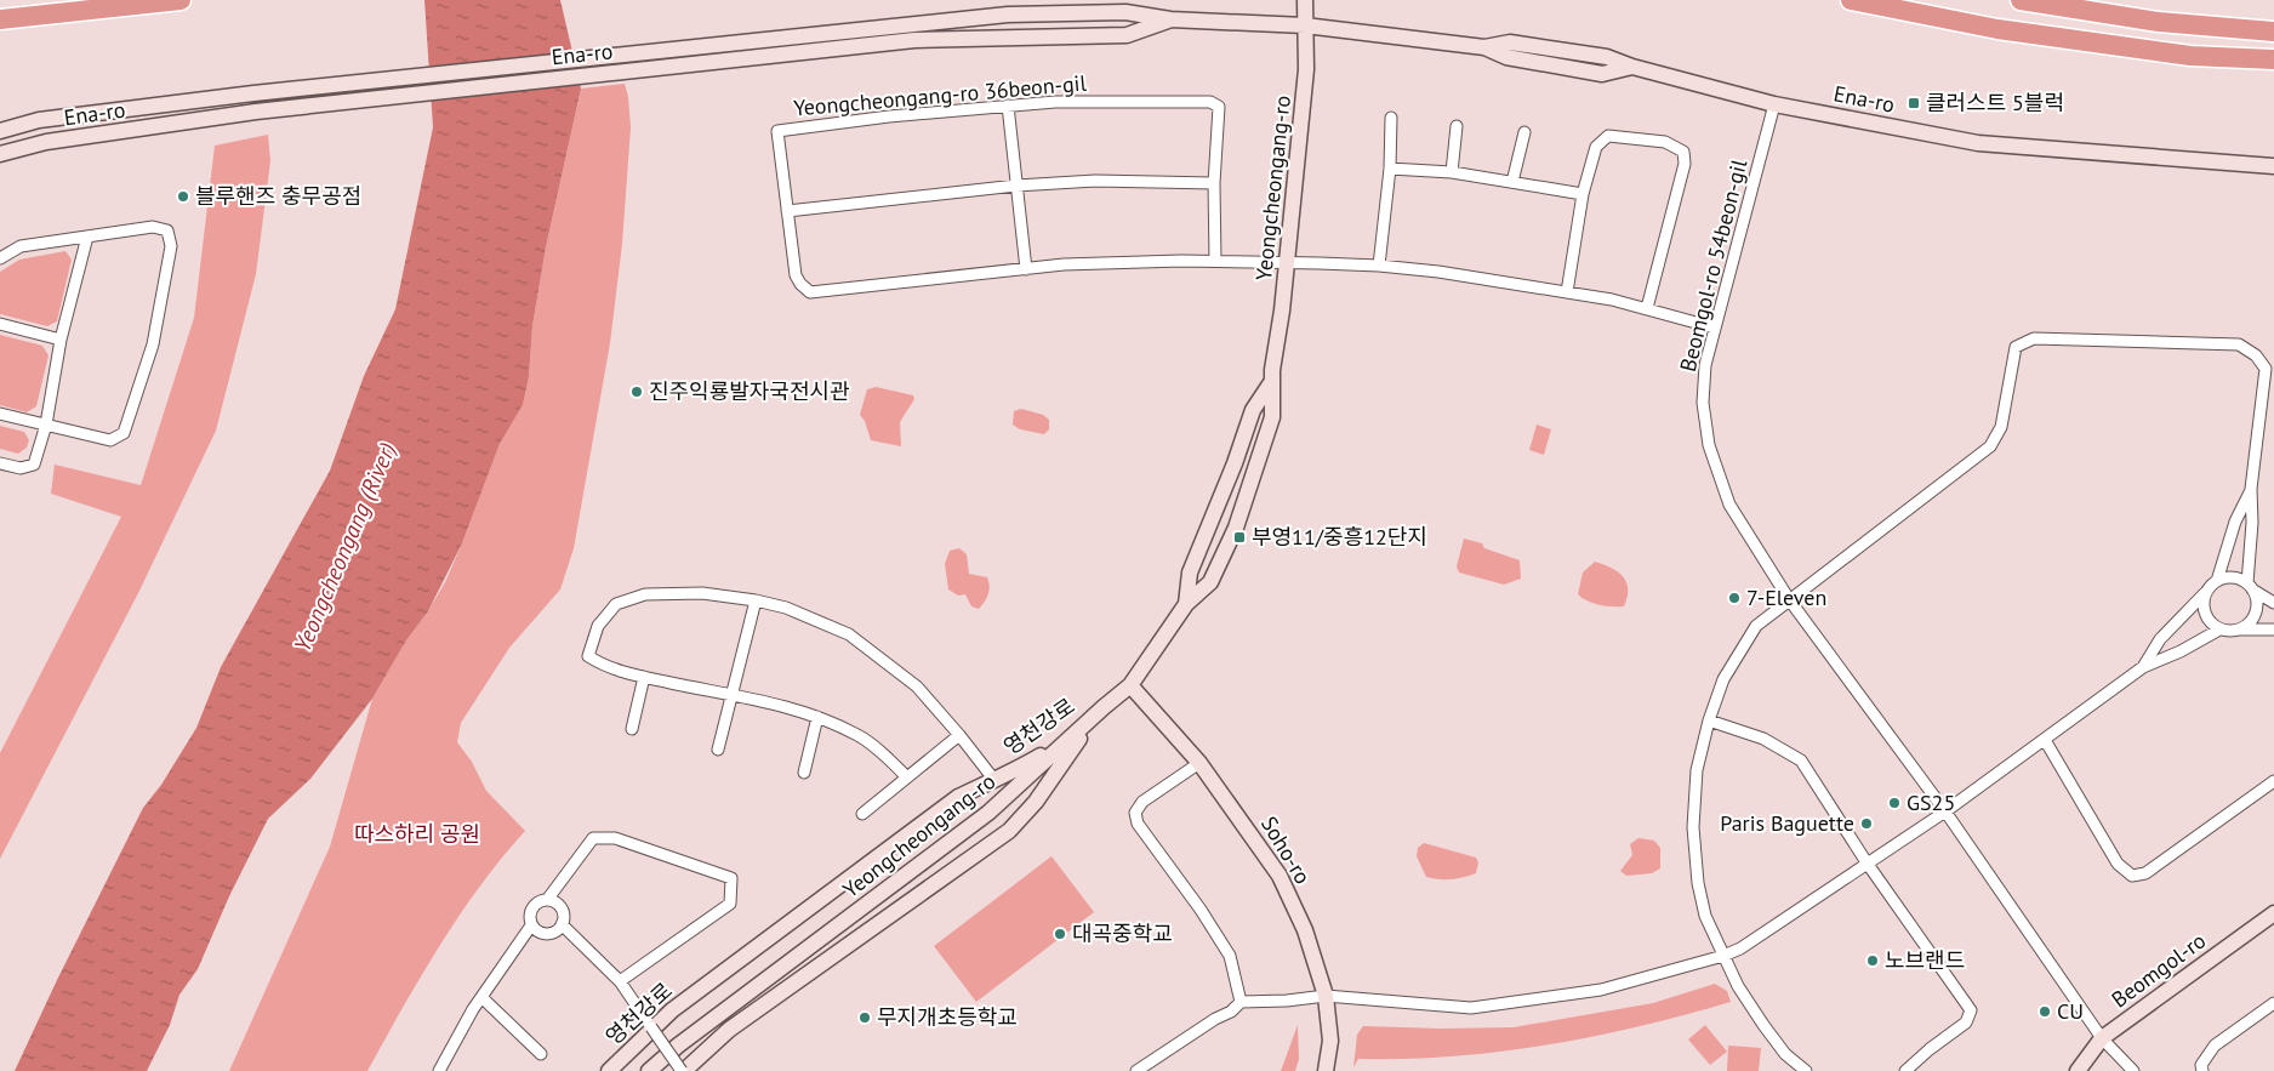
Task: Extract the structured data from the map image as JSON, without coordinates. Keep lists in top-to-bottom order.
{
  "streets": {
    "street": [
      "Ena-ro",
      "Yeongcheongang-ro 36beon-gil",
      "Yeongcheongang-ro",
      "Beomgol-ro 54beon-gil",
      "영천강로",
      "Soho-ro",
      "Beomgol-ro"
    ]
  },
  "crossings": [
    ["Ena-ro", "Yeongcheongang-ro"],
    ["Ena-ro", "Beomgol-ro 54beon-gil"],
    ["Yeongcheongang-ro 36beon-gil", "Yeongcheongang-ro"],
    ["Yeongcheongang-ro 36beon-gil", "Beomgol-ro 54beon-gil"],
    ["Yeongcheongang-ro", "영천강로"],
    ["Yeongcheongang-ro", "Soho-ro"],
    ["Beomgol-ro 54beon-gil", "Beomgol-ro"]
  ],
  "water": ["Yeongcheongang (River)"],
  "parks": ["따스하리 공원"],
  "places": {
    "transit": ["클러스트 5블럭", "부영11/중흥12단지"],
    "other": [
      "블루핸즈 충무공점",
      "진주익룡발자국전시관",
      "7-Eleven",
      "GS25",
      "Paris Baguette",
      "대곡중학교",
      "노브랜드",
      "CU",
      "무지개초등학교"
    ]
  }
}
